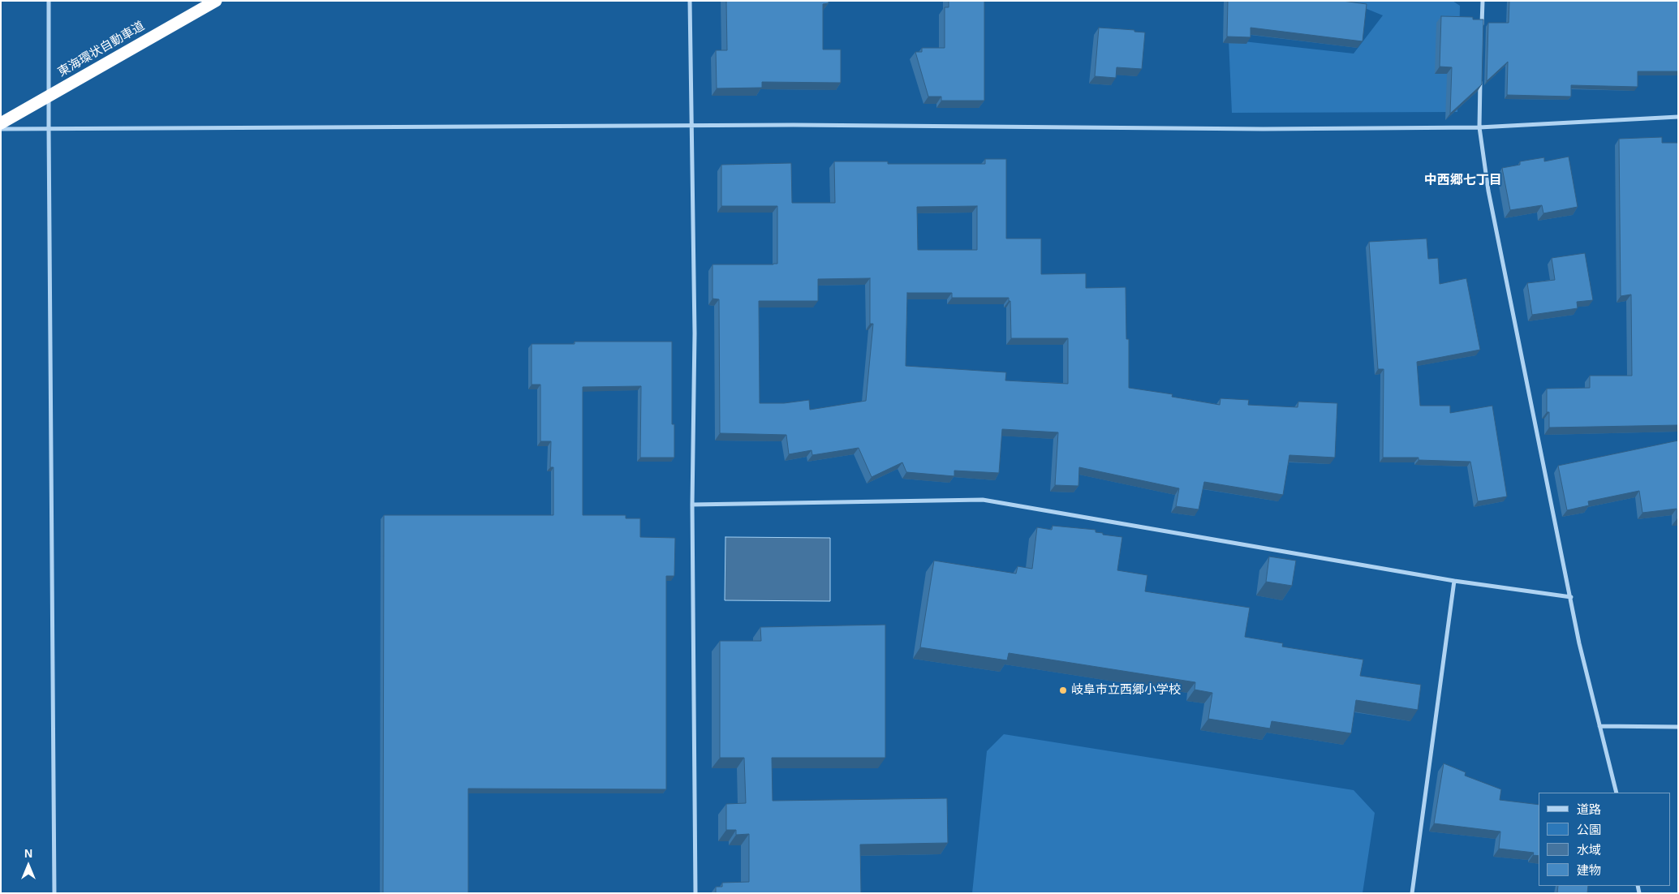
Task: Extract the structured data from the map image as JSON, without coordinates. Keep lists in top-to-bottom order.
{
  "streets": {
    "highway": ["東海環状自動車道"]
  },
  "districts": ["中西郷七丁目"],
  "places": ["岐阜市立西郷小学校"],
  "legend": [
    "道路",
    "公園",
    "水域",
    "建物"
  ],
  "north": "top"
}
